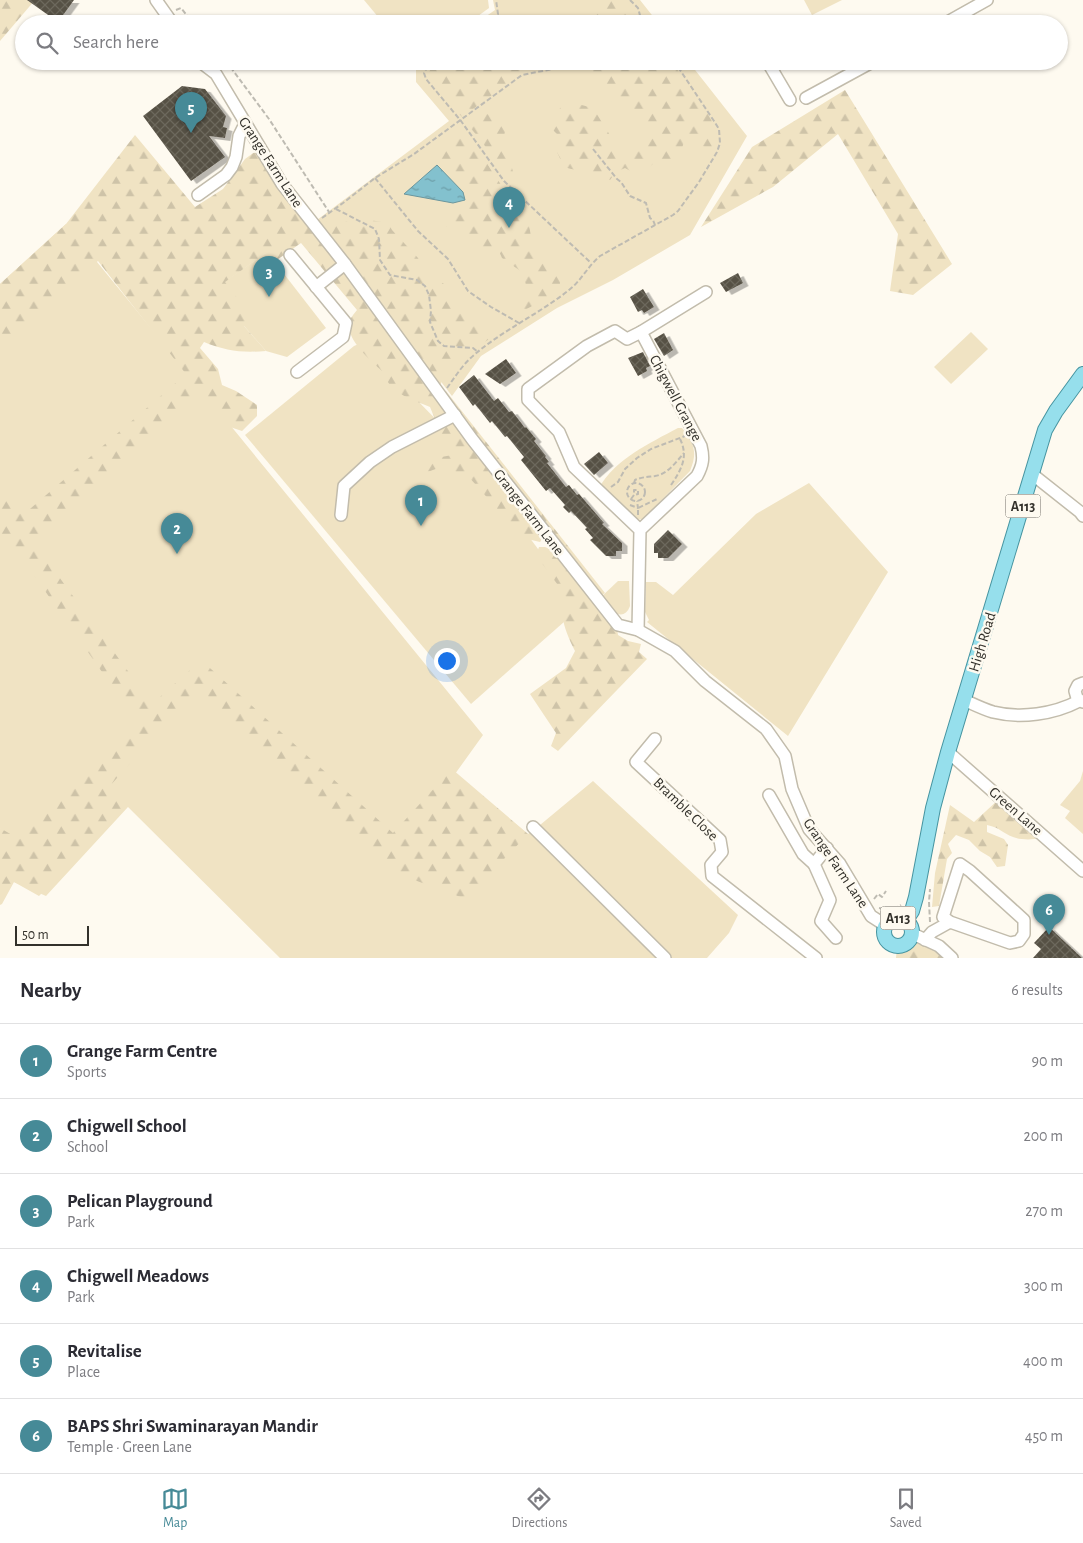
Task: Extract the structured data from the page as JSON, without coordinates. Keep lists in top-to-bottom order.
{
  "streets": {
    "main road": ["A113", "High Road"],
    "street": [
      "Grange Farm Lane",
      "Chigwell Grange",
      "Bramble Close",
      "Green Lane"
    ]
  },
  "crossings": [
    ["Grange Farm Lane", "A113"],
    ["A113", "High Road"],
    ["High Road", "Green Lane"]
  ],
  "scale_bar": "50 m",
  "page": {
    "search": "Search here",
    "pins": [
      "5",
      "4",
      "3",
      "1",
      "2",
      "6"
    ],
    "scale": "50 m",
    "heading": ["Nearby", "6 results"],
    "list": [
      {
        "mark": "1",
        "name": "Grange Farm Centre",
        "note": "Sports",
        "value": "90 m"
      },
      {
        "mark": "2",
        "name": "Chigwell School",
        "note": "School",
        "value": "200 m"
      },
      {
        "mark": "3",
        "name": "Pelican Playground",
        "note": "Park",
        "value": "270 m"
      },
      {
        "mark": "4",
        "name": "Chigwell Meadows",
        "note": "Park",
        "value": "300 m"
      },
      {
        "mark": "5",
        "name": "Revitalise",
        "note": "Place",
        "value": "400 m"
      },
      {
        "mark": "6",
        "name": "BAPS Shri Swaminarayan Mandir",
        "note": "Temple · Green Lane",
        "value": "450 m"
      }
    ],
    "nav": ["Map", "Directions", "Saved"]
  }
}
